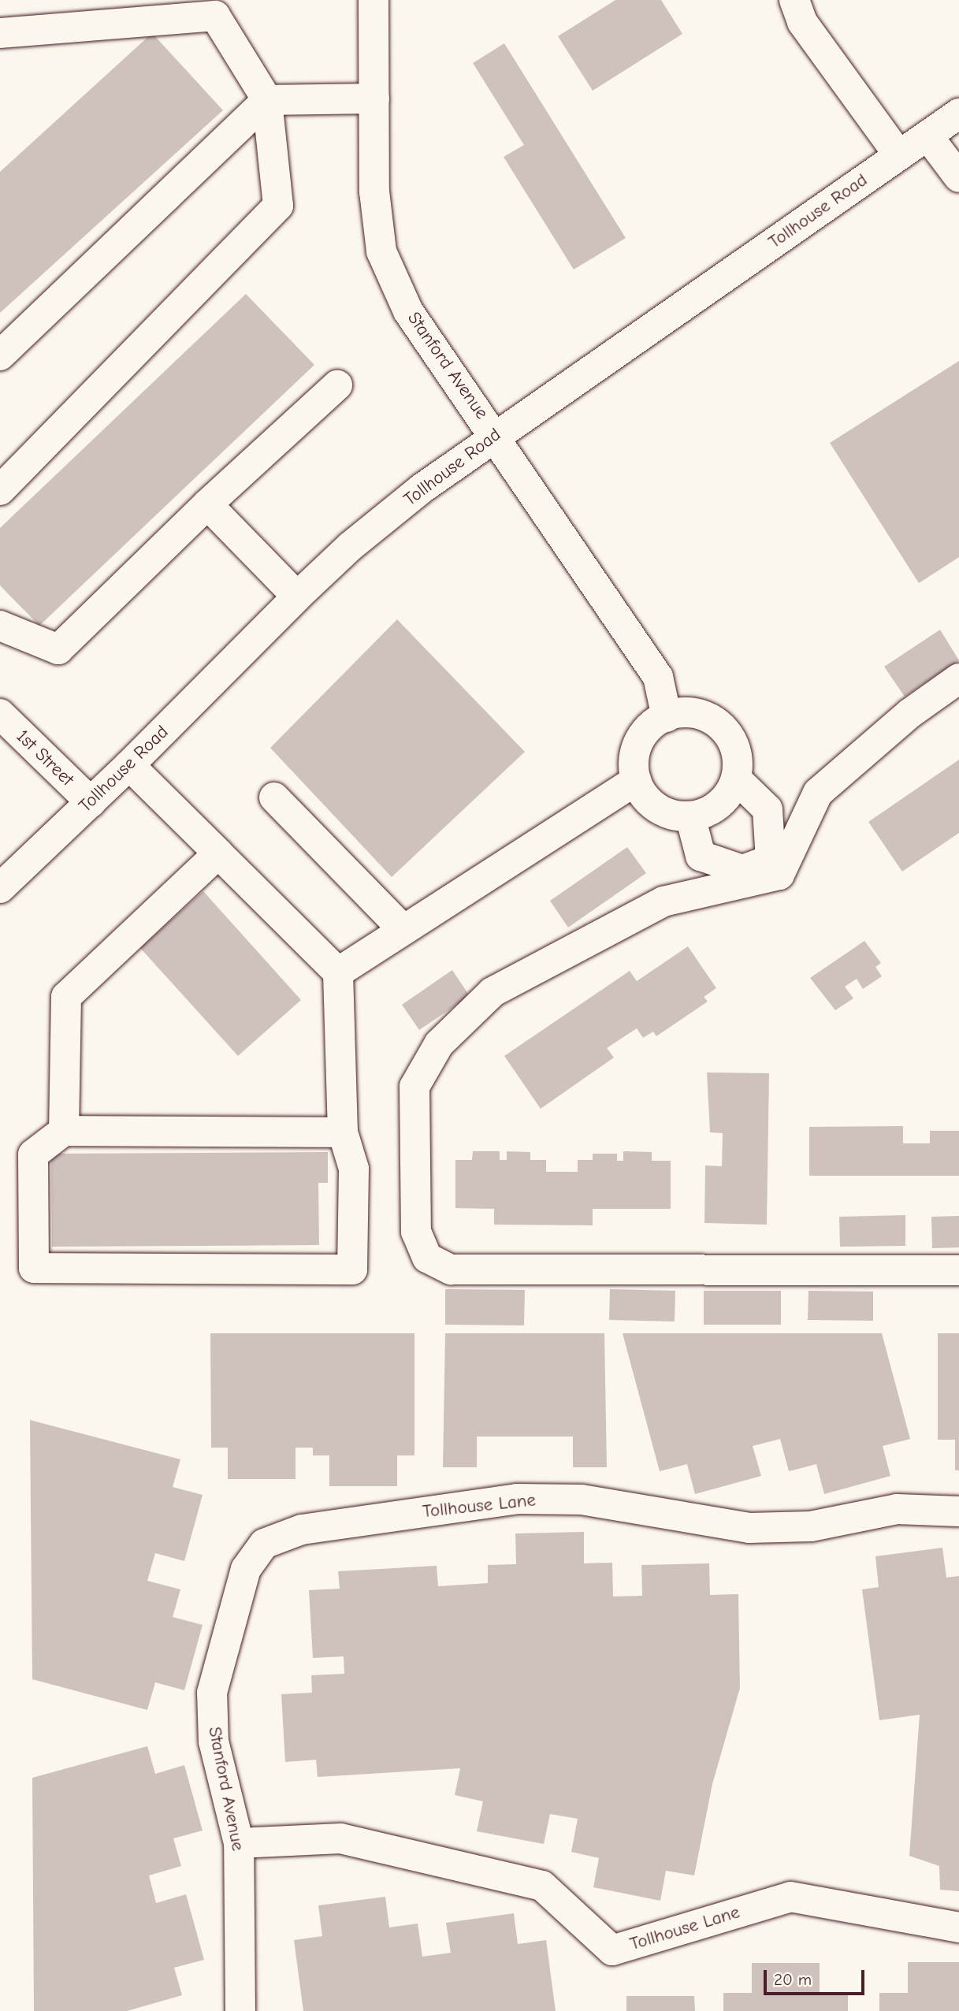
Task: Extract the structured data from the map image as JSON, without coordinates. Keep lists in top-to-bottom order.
{
  "streets": {
    "street": [
      "Tollhouse Road",
      "Stanford Avenue",
      "1st Street",
      "Tollhouse Lane"
    ]
  },
  "crossings": [
    ["Tollhouse Road", "Stanford Avenue"],
    ["Tollhouse Road", "1st Street"],
    ["Stanford Avenue", "Tollhouse Lane"]
  ],
  "scale_bar": "20 m"
}
